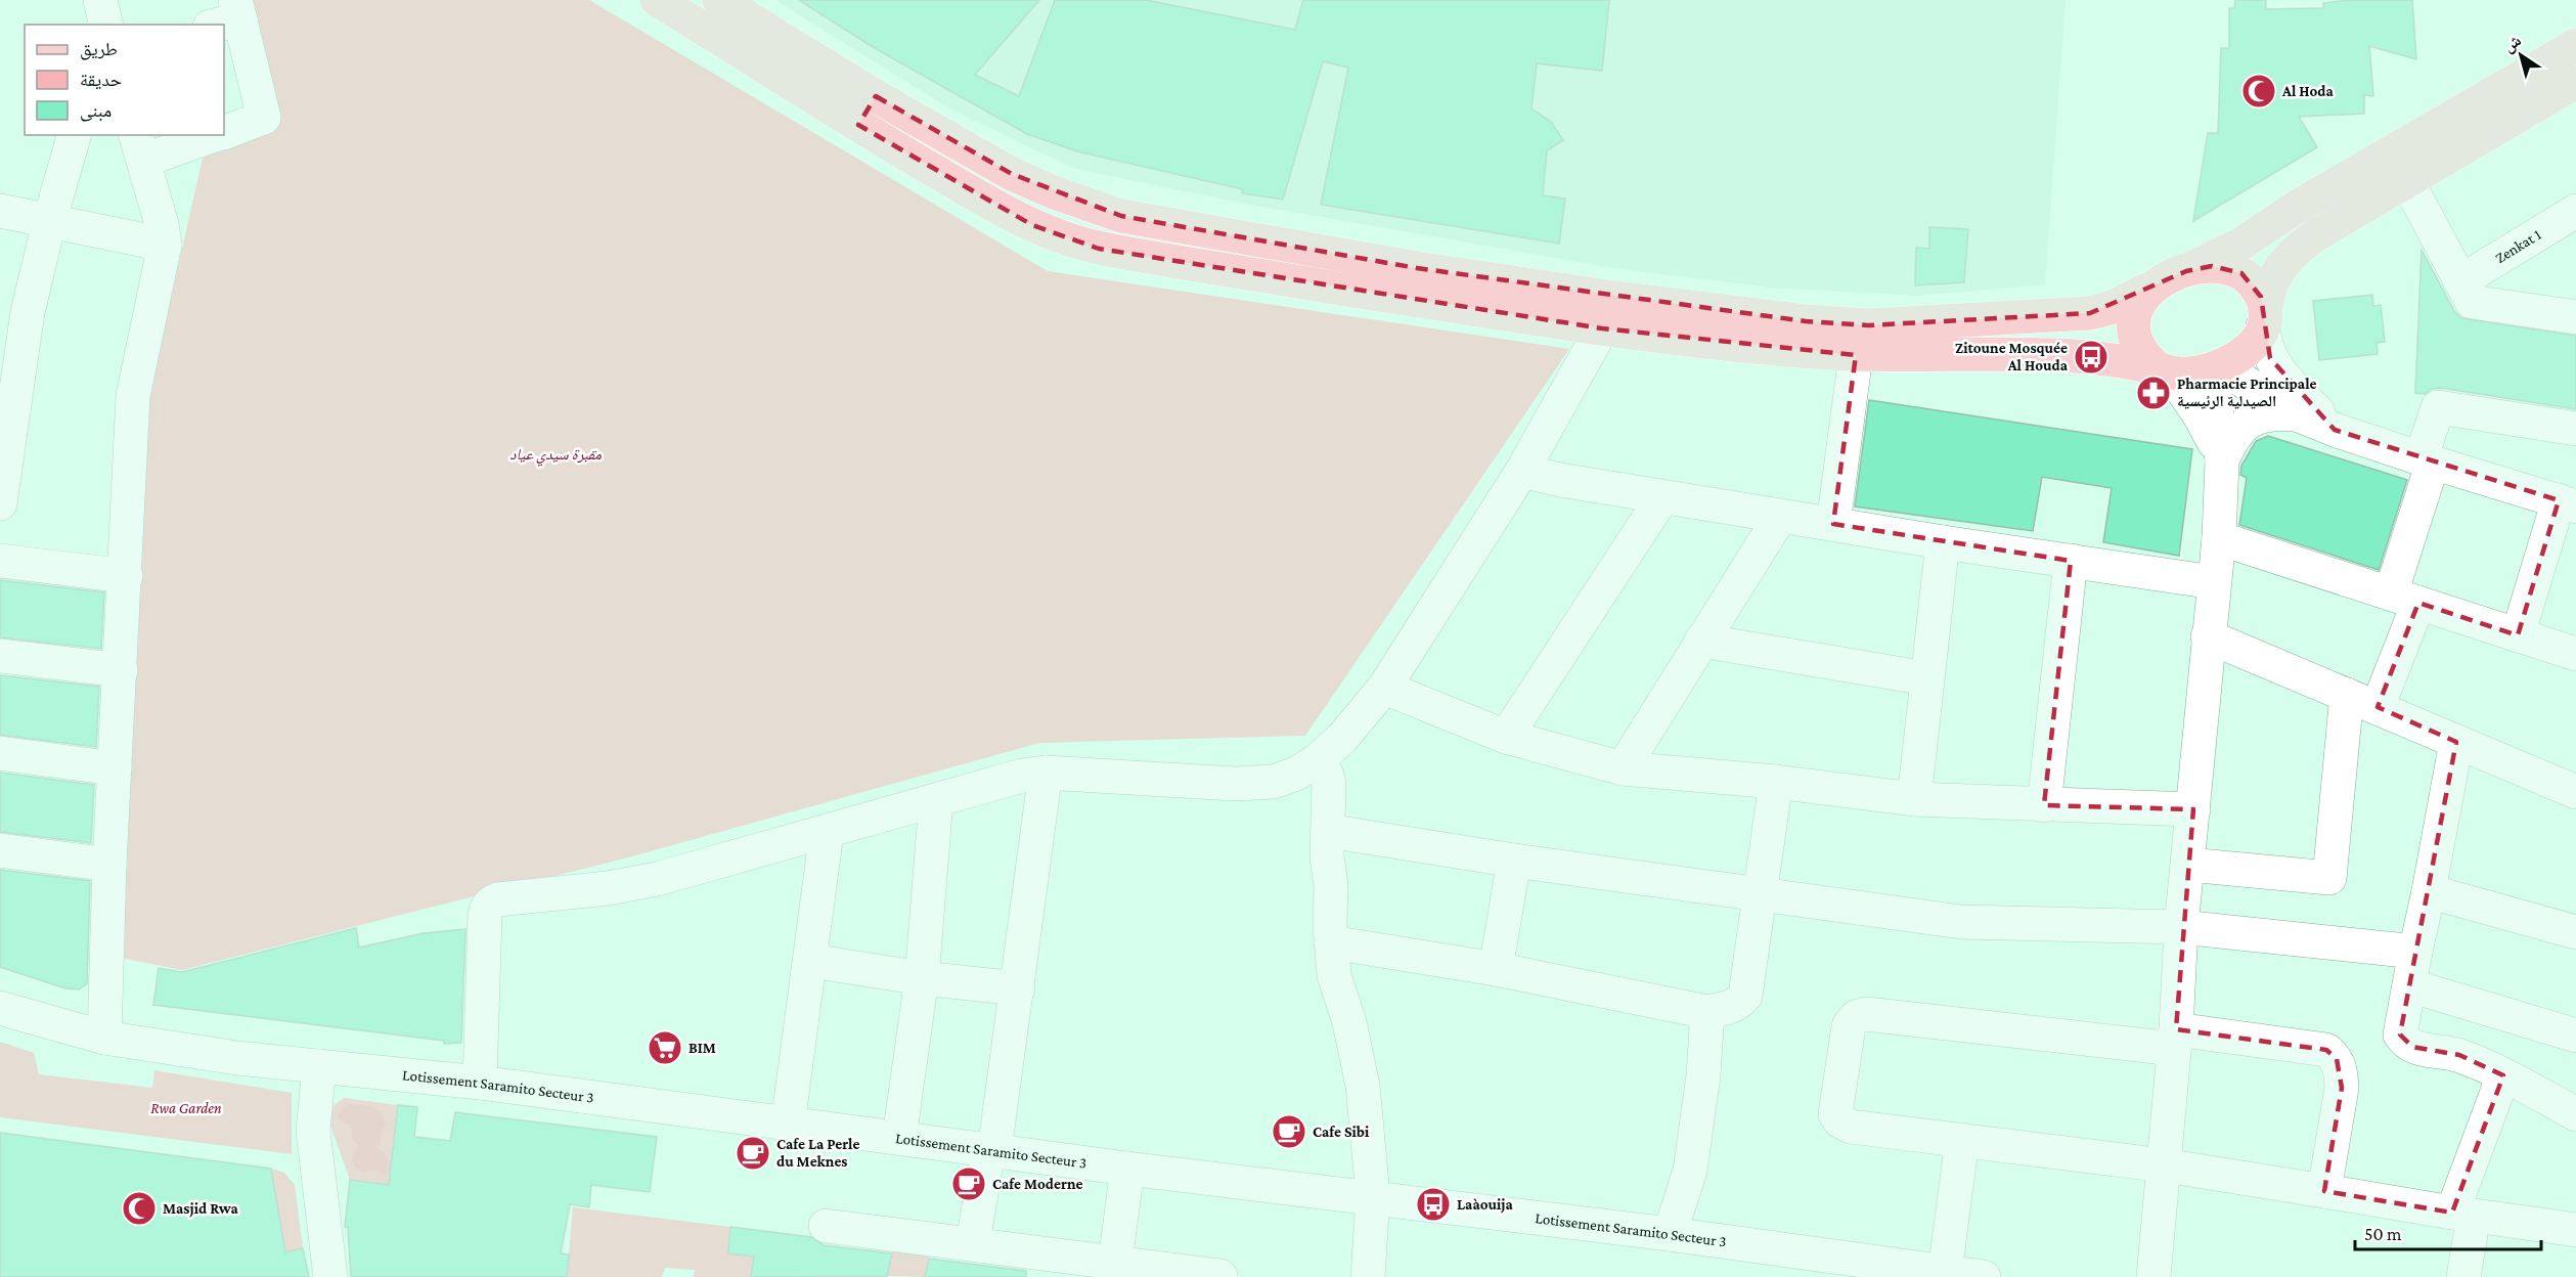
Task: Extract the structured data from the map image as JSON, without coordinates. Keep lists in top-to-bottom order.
{
  "streets": {
    "street": ["Zenkat 1", "Lotissement Saramito Secteur 3"]
  },
  "parks": ["مقبرة سيدي عياد", "Rwa Garden"],
  "places": {
    "mosque": ["Al Hoda", "Masjid Rwa"],
    "bus stop": ["Zitoune Mosquée Al Houda", "Laàouija"],
    "pharmacy": ["Pharmacie Principale الصيدلية الرئيسية"],
    "supermarket": ["BIM"],
    "cafe": ["Cafe Sibi", "Cafe La Perle du Meknes", "Cafe Moderne"]
  },
  "legend": ["طريق", "حديقة", "مبنى"],
  "scale_bar": "50 m",
  "north": "top left"
}
